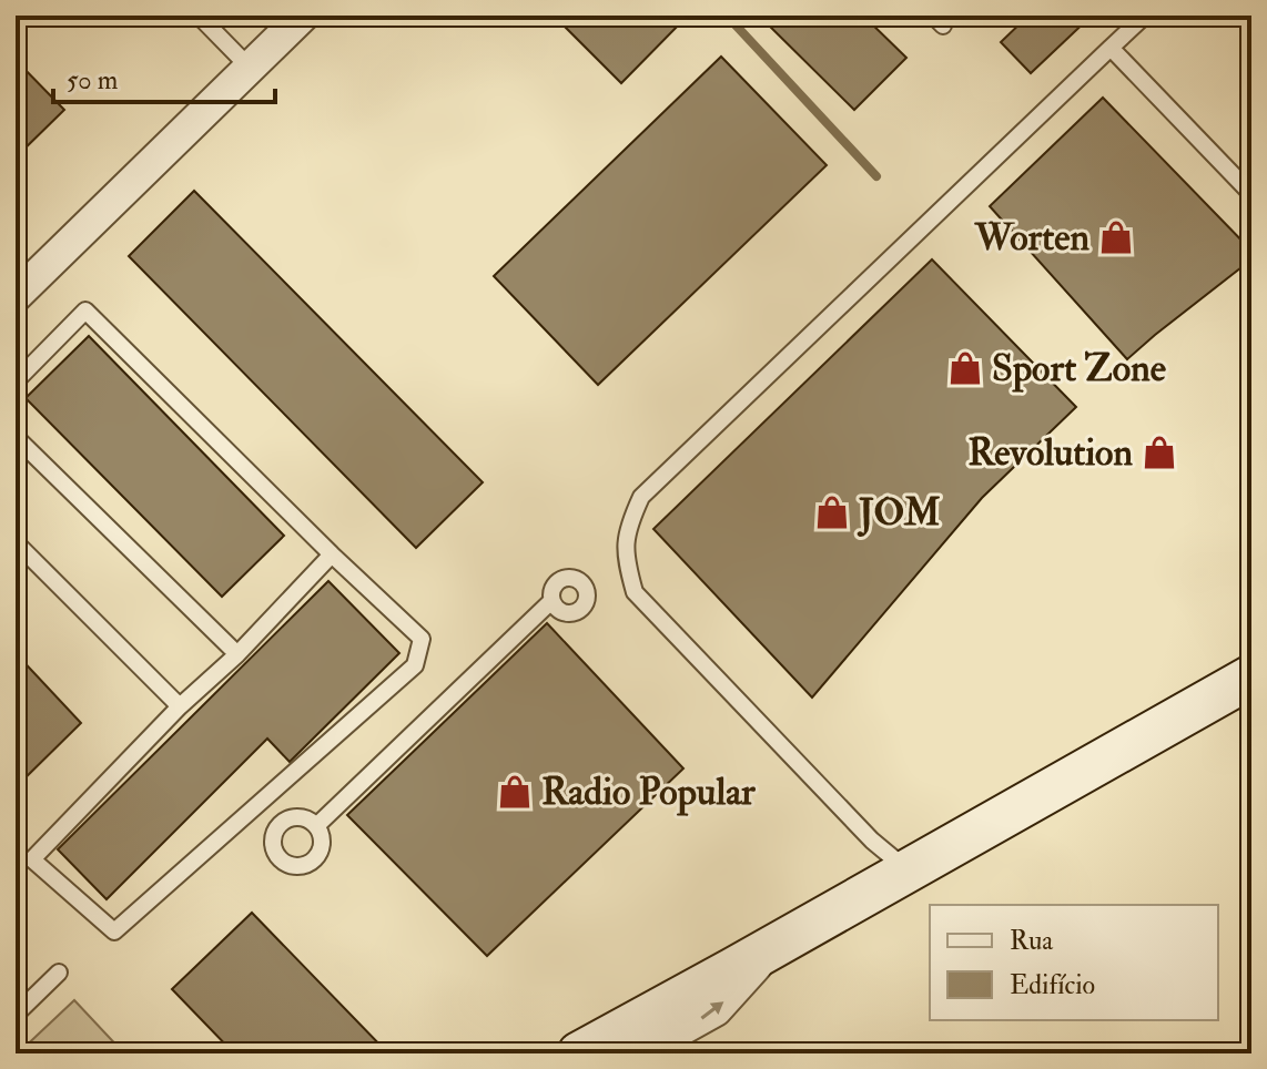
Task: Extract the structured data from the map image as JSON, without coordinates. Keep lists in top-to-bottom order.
{
  "places": {
    "shop": [
      "Worten",
      "Sport Zone",
      "Revolution",
      "JOM",
      "Radio Popular"
    ]
  },
  "legend": ["Rua", "Edifício"],
  "scale_bar": "50 m"
}
